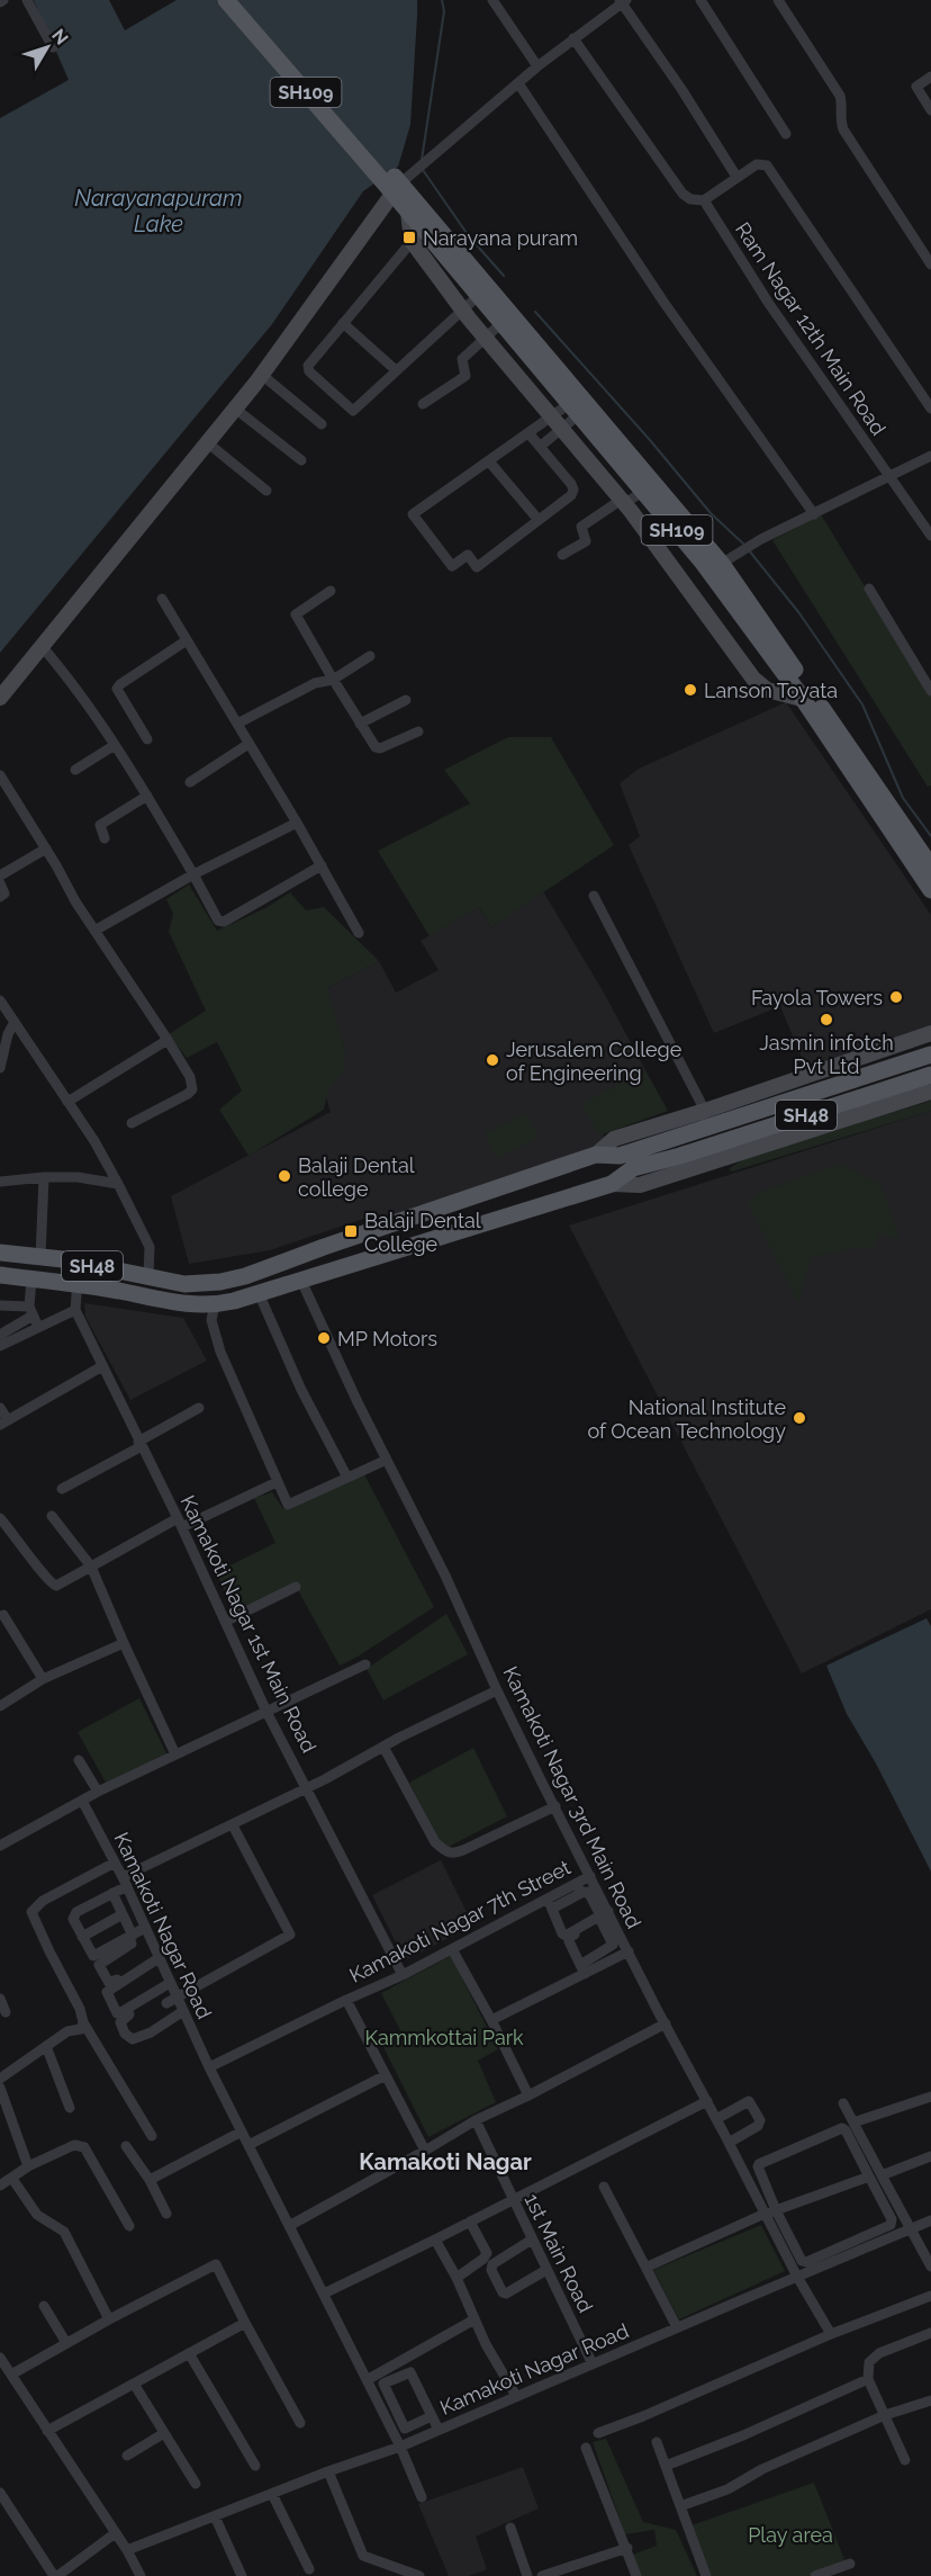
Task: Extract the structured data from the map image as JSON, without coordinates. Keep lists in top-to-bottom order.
{
  "streets": {
    "main road": ["SH109", "SH48"],
    "street": [
      "Ram Nagar 12th Main Road",
      "Kamakoti Nagar 1st Main Road",
      "Kamakoti Nagar 3rd Main Road",
      "Kamakoti Nagar 7th Street",
      "Kamakoti Nagar Road",
      "1st Main Road"
    ]
  },
  "crossings": [
    ["SH48", "Kamakoti Nagar 1st Main Road"],
    ["SH48", "Kamakoti Nagar 3rd Main Road"],
    ["Kamakoti Nagar 1st Main Road", "Kamakoti Nagar 7th Street"],
    ["Kamakoti Nagar 3rd Main Road", "Kamakoti Nagar 7th Street"],
    ["Kamakoti Nagar 3rd Main Road", "Kamakoti Nagar Road"],
    ["Kamakoti Nagar Road", "1st Main Road"]
  ],
  "districts": ["Kamakoti Nagar"],
  "water": ["Narayanapuram Lake"],
  "parks": ["Kammkottai Park", "Play area"],
  "places": {
    "transit": ["Narayana puram", "Balaji Dental College"],
    "other": [
      "Lanson Toyata",
      "Fayola Towers",
      "Jasmin infotch Pvt Ltd",
      "Jerusalem College of Engineering",
      "Balaji Dental college",
      "MP Motors",
      "National Institute of Ocean Technology"
    ]
  },
  "north": "top right"
}
